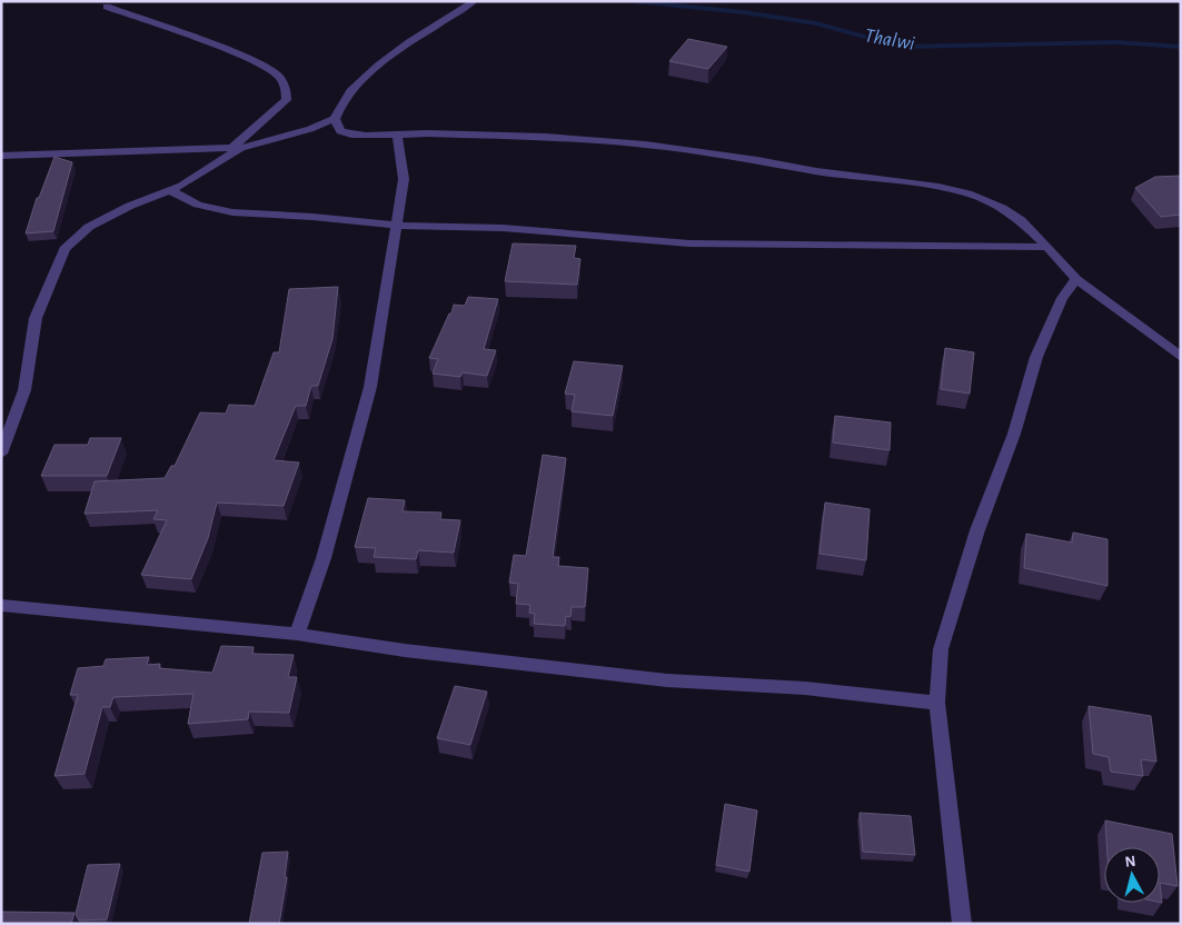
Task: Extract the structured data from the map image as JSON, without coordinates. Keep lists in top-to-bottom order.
{
  "water": ["Thalwi"],
  "north": "top"
}
